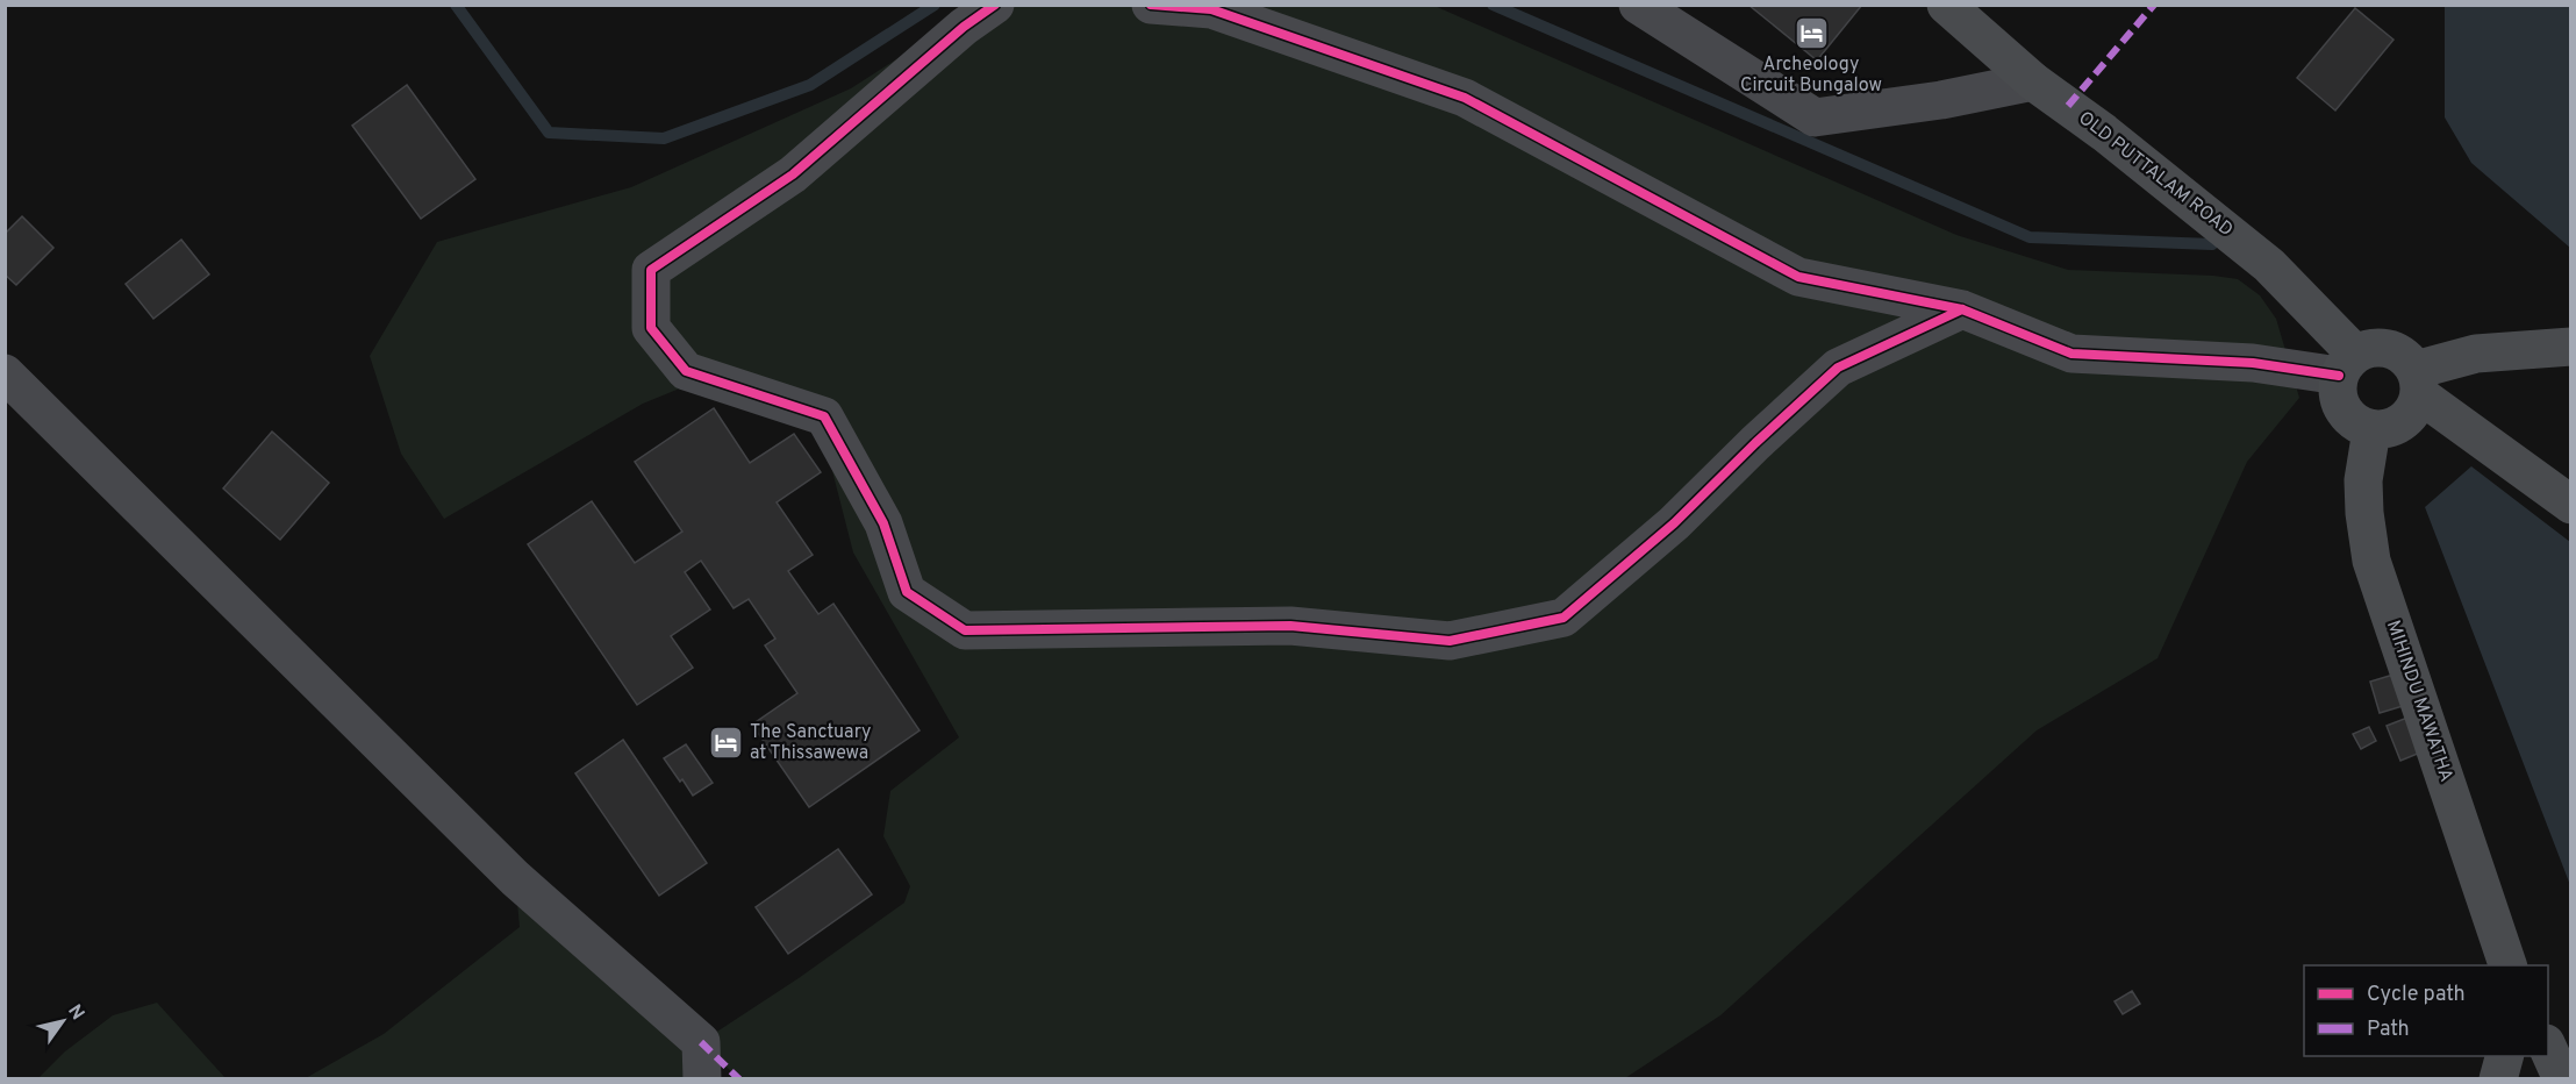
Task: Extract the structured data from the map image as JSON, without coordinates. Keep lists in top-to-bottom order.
{
  "streets": {
    "main road": ["OLD PUTTALAM ROAD", "MIHINDU MAWATHA"]
  },
  "crossings": [
    ["OLD PUTTALAM ROAD", "MIHINDU MAWATHA"]
  ],
  "places": {
    "hotel": ["Archeology Circuit Bungalow", "The Sanctuary at Thissawewa"]
  },
  "legend": ["Cycle path", "Path"],
  "north": "top right"
}
